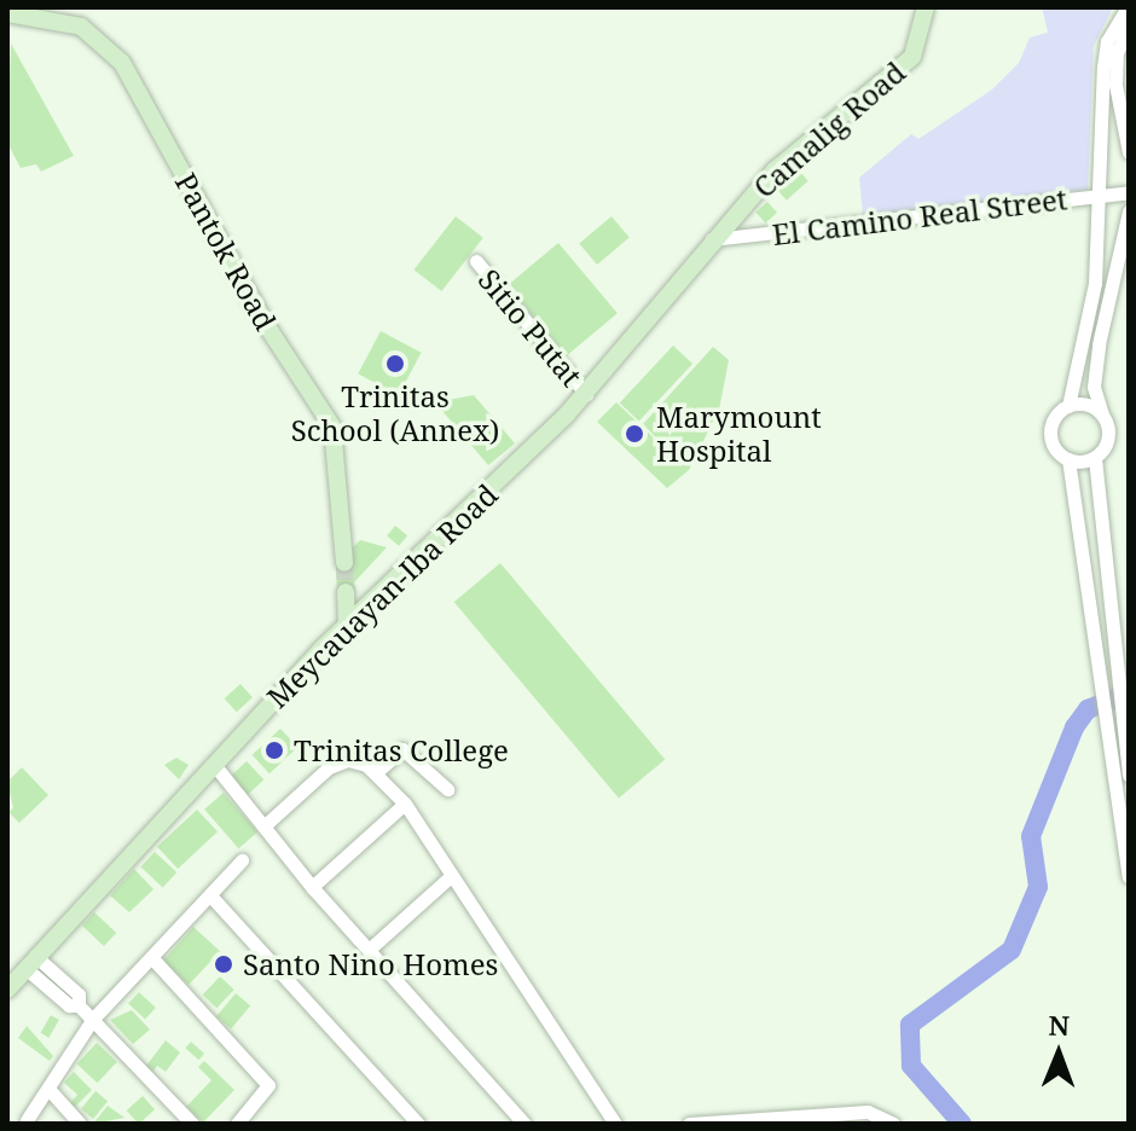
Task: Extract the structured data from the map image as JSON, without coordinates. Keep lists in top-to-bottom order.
{
  "streets": {
    "main road": ["Camalig Road", "Pantok Road", "Meycauayan-Iba Road"],
    "street": ["El Camino Real Street", "Sitio Putat"]
  },
  "crossings": [
    ["Camalig Road", "El Camino Real Street"],
    ["Camalig Road", "Meycauayan-Iba Road"],
    ["El Camino Real Street", "Meycauayan-Iba Road"],
    ["Sitio Putat", "Meycauayan-Iba Road"]
  ],
  "places": [
    "Trinitas School (Annex)",
    "Marymount Hospital",
    "Trinitas College",
    "Santo Nino Homes"
  ],
  "north": "top"
}
